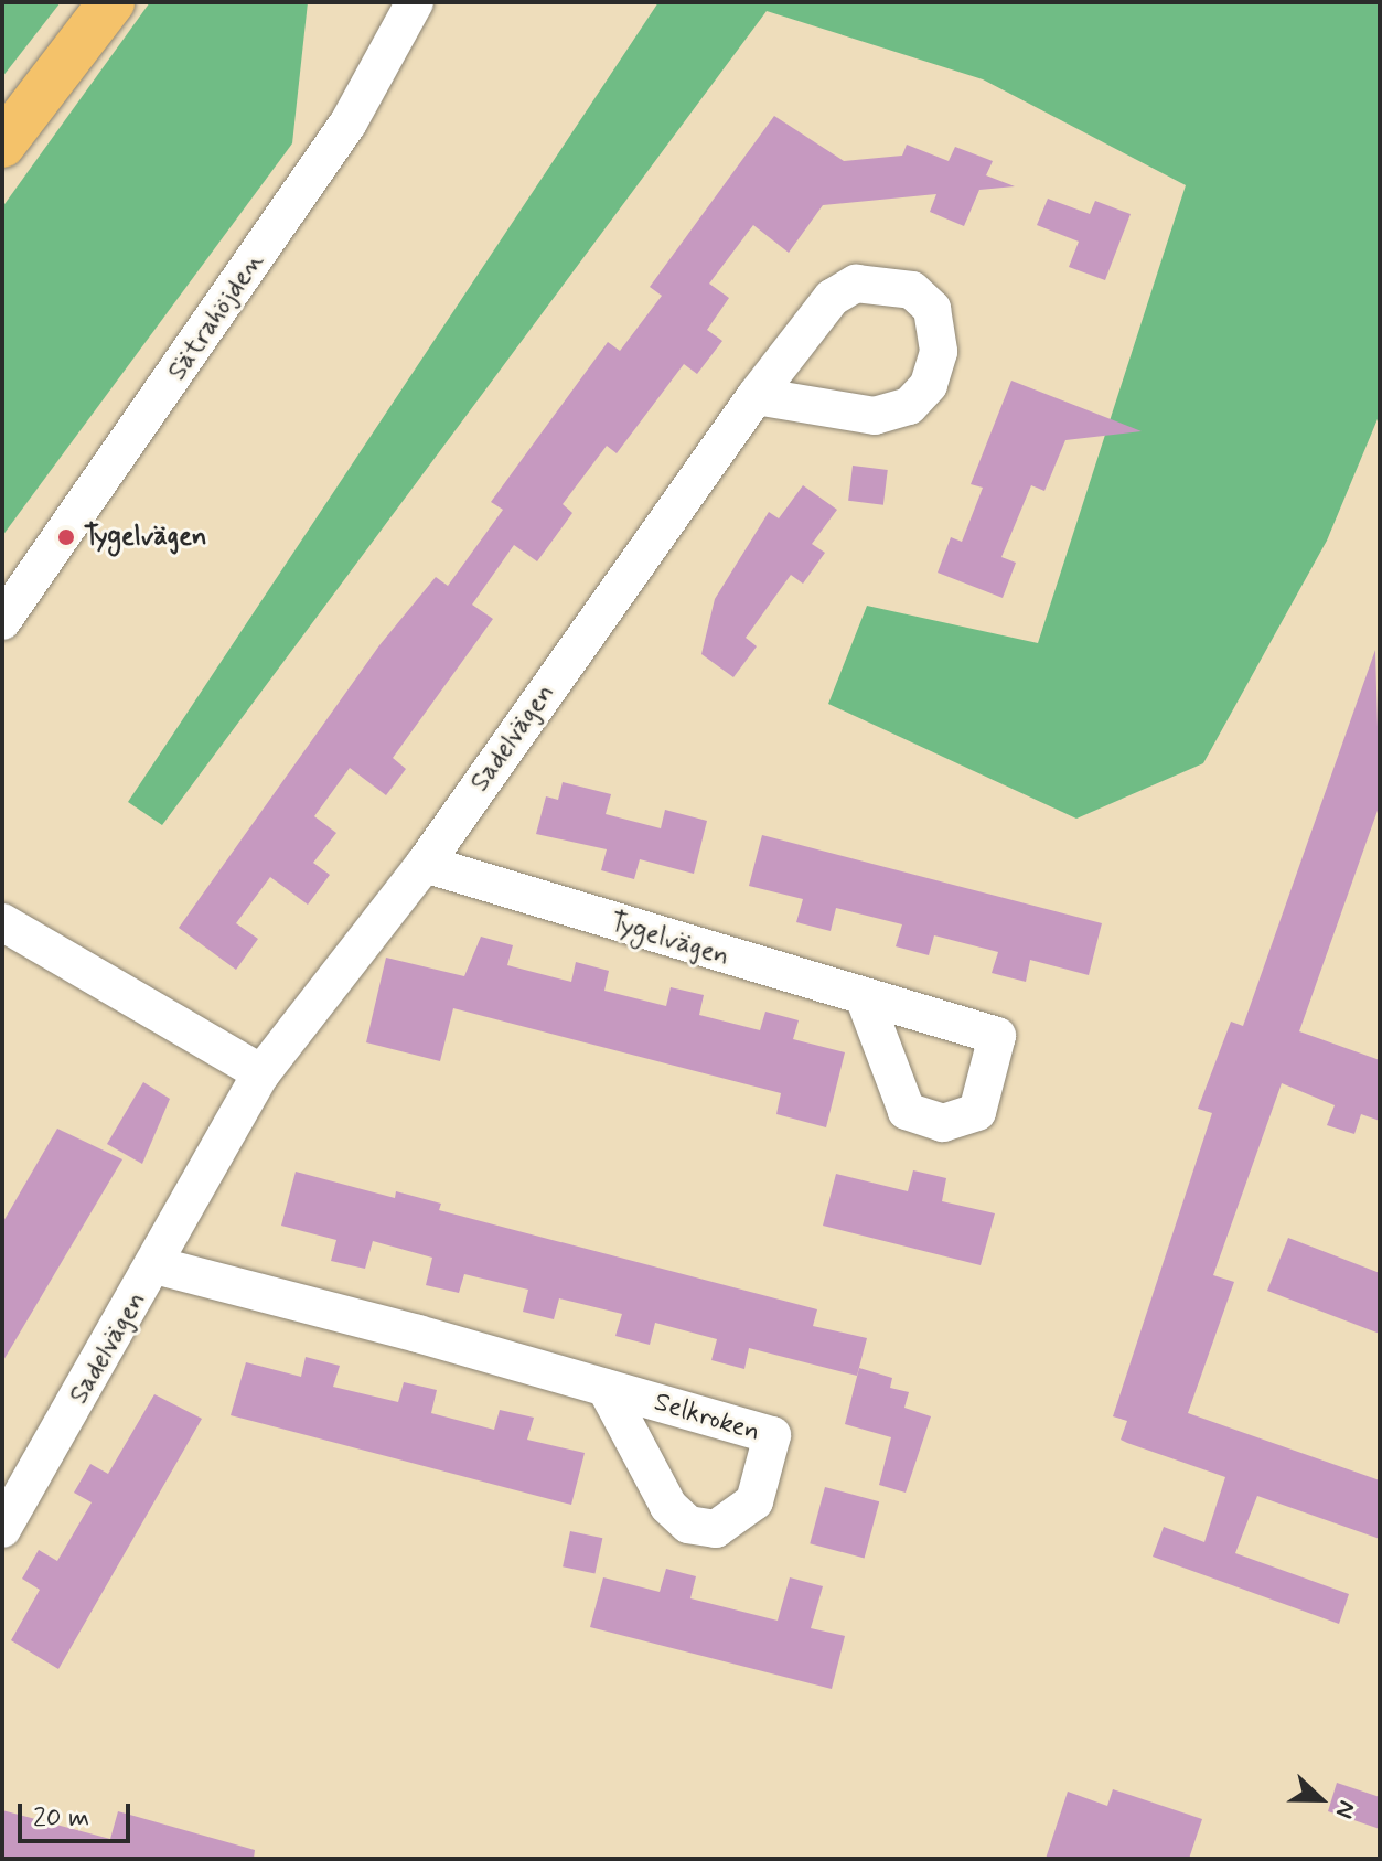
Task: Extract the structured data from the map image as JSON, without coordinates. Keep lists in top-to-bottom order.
{
  "streets": {
    "street": [
      "Sätrahöjden",
      "Sadelvägen",
      "Tygelvägen",
      "Selkroken"
    ]
  },
  "crossings": [
    ["Sadelvägen", "Tygelvägen"],
    ["Sadelvägen", "Selkroken"]
  ],
  "places": ["Tygelvägen"],
  "scale_bar": "20 m",
  "north": "right"
}
